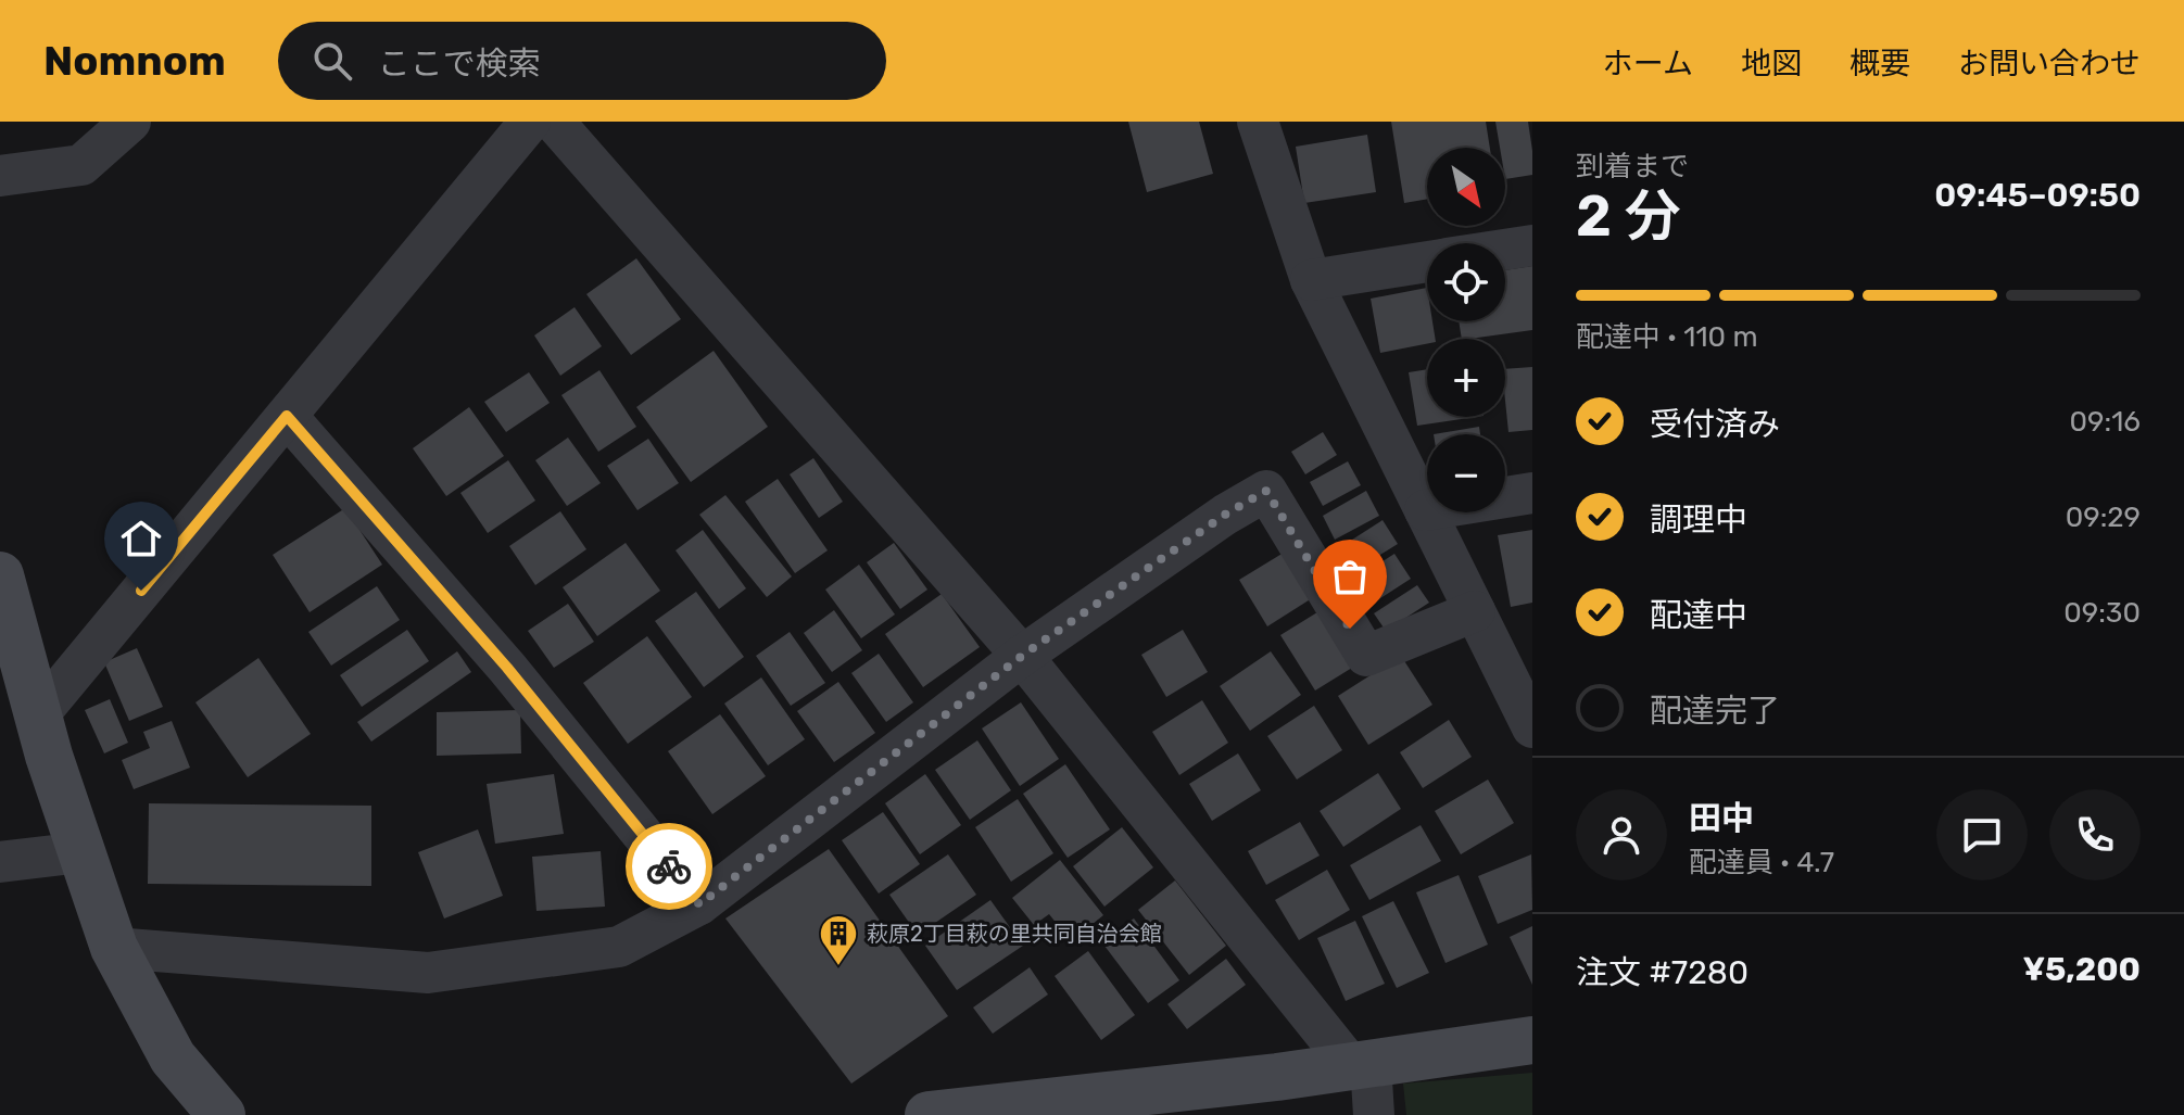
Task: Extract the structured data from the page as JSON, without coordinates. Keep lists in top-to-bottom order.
{
  "places": {
    "building": ["萩原2丁目萩の里共同自治会館"]
  },
  "north": "bottom right",
  "page": {
    "header": "Nomnom",
    "search": "ここで検索",
    "nav": [
      "ホーム",
      "地図",
      "概要",
      "お問い合わせ"
    ],
    "heading": ["2 分", "到着まで", "09:45–09:50"],
    "panel": [
      "田中",
      "配達員 · 4.7",
      "注文 #7280",
      "¥5,200"
    ],
    "map_buttons": ["+", "−"],
    "bar": "配達中 · 110 m",
    "list": [
      ["受付済み", "09:16"],
      ["調理中", "09:29"],
      ["配達中", "09:30"],
      "配達完了"
    ]
  }
}
